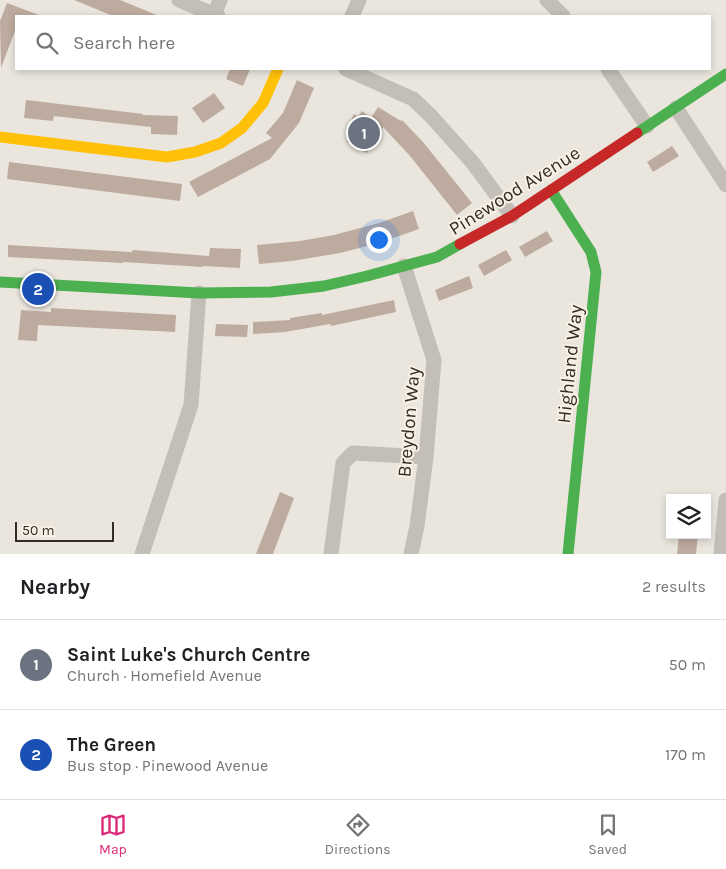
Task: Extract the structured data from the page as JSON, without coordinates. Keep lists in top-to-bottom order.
{
  "streets": {
    "street": ["Pinewood Avenue", "Highland Way", "Breydon Way"]
  },
  "crossings": [
    ["Pinewood Avenue", "Highland Way"],
    ["Pinewood Avenue", "Breydon Way"]
  ],
  "scale_bar": "50 m",
  "page": {
    "search": "Search here",
    "pins": ["1", "2"],
    "scale": "50 m",
    "heading": ["Nearby", "2 results"],
    "list": [
      {
        "mark": "1",
        "name": "Saint Luke's Church Centre",
        "note": "Church · Homefield Avenue",
        "value": "50 m"
      },
      {
        "mark": "2",
        "name": "The Green",
        "note": "Bus stop · Pinewood Avenue",
        "value": "170 m"
      }
    ],
    "nav": ["Map", "Directions", "Saved"]
  }
}
